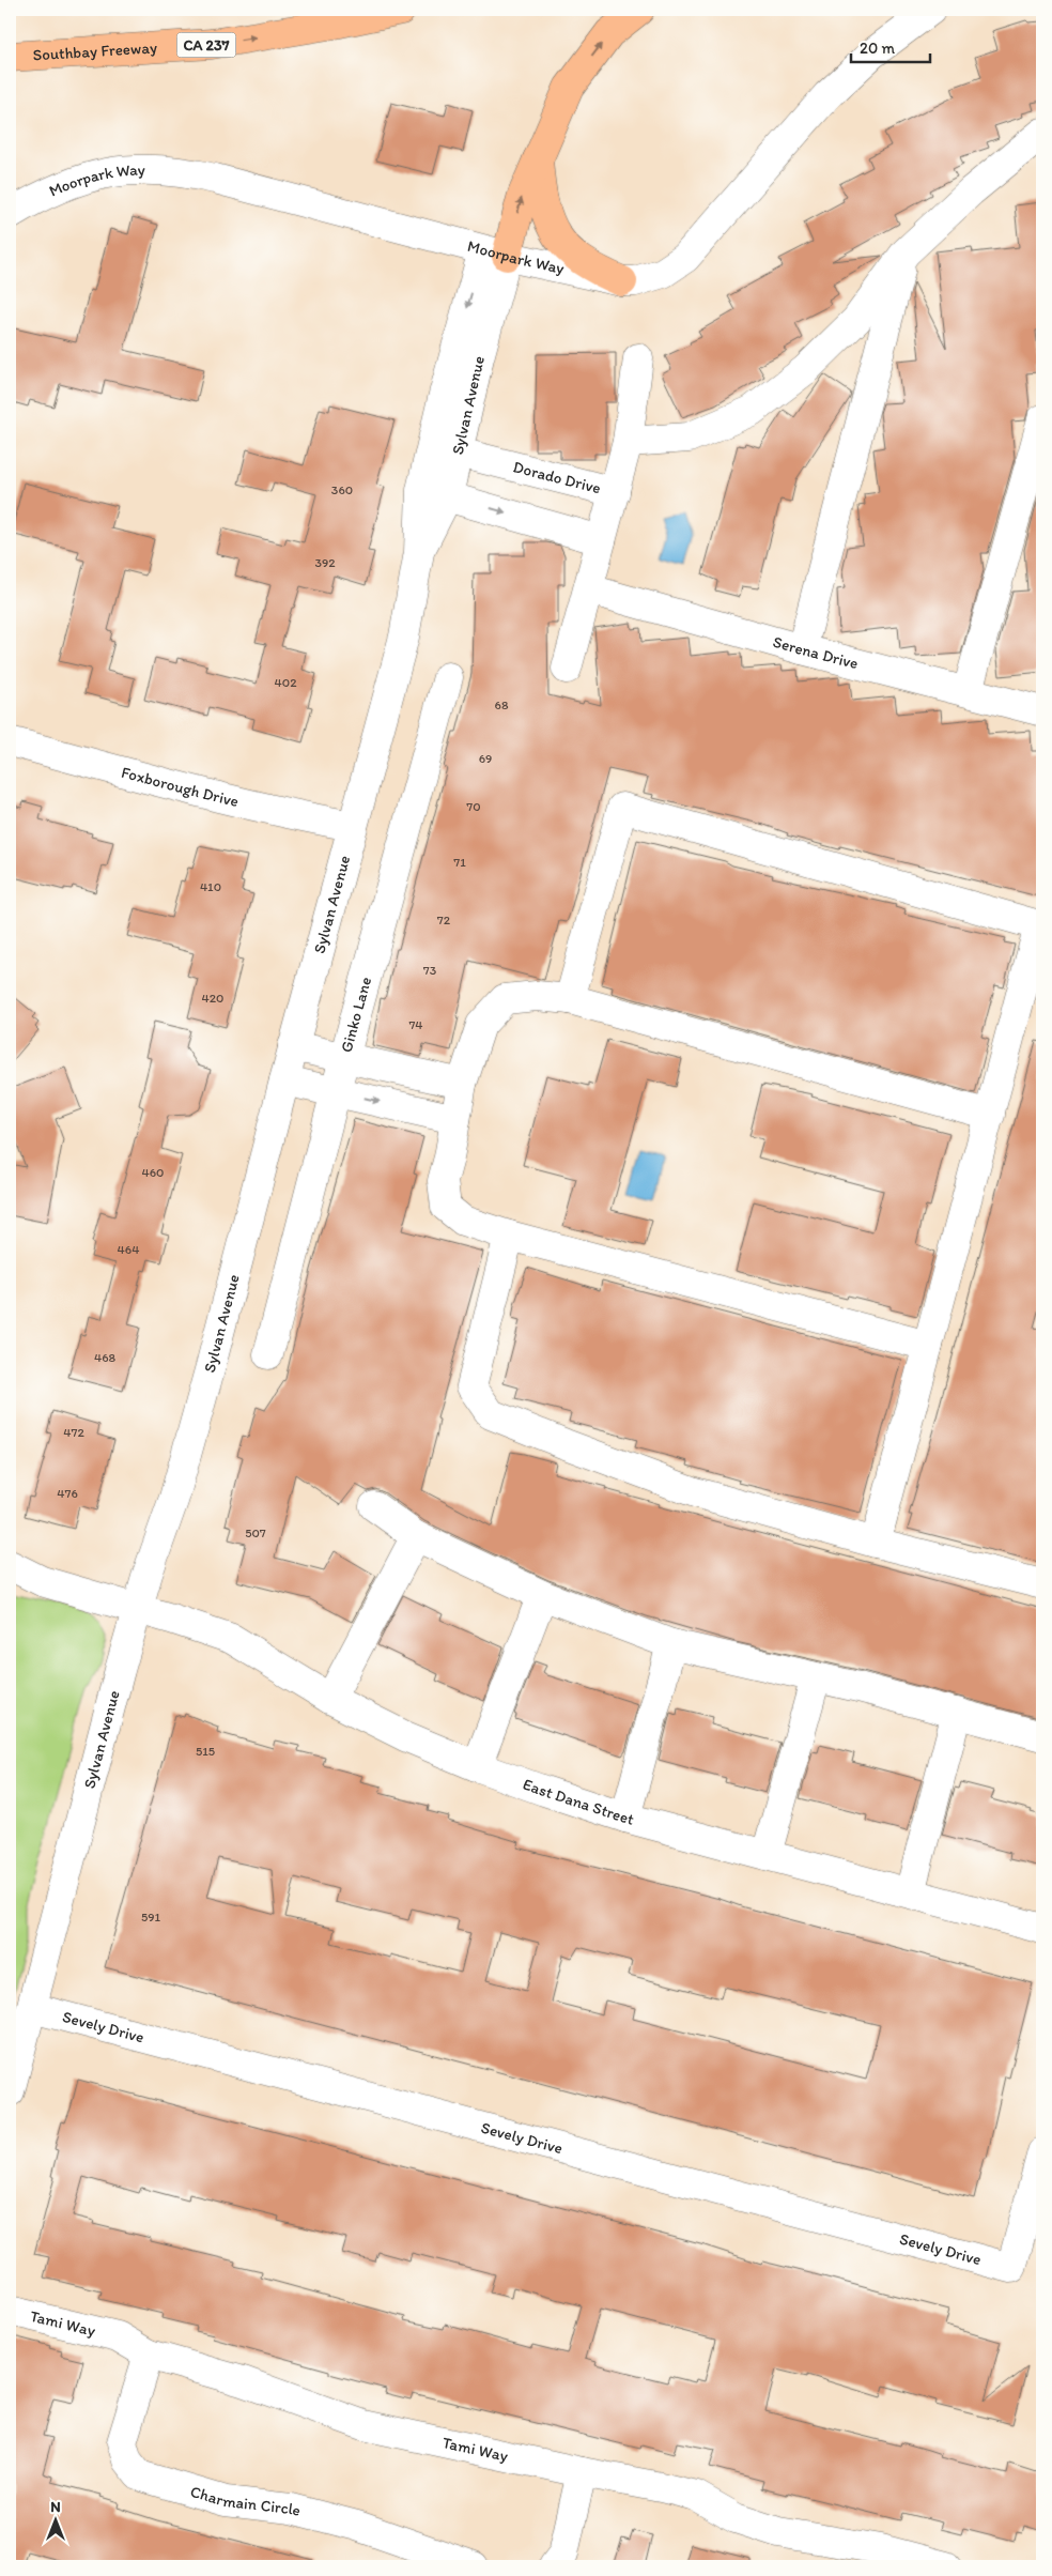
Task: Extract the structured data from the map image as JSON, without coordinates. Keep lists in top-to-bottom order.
{
  "streets": {
    "highway": ["CA 237", "Southbay Freeway"],
    "street": [
      "Moorpark Way",
      "Sylvan Avenue",
      "Dorado Drive",
      "Serena Drive",
      "Foxborough Drive",
      "Ginko Lane",
      "East Dana Street",
      "Sevely Drive",
      "Tami Way",
      "Charmain Circle"
    ]
  },
  "crossings": [
    ["Moorpark Way", "Sylvan Avenue"],
    ["Sylvan Avenue", "Dorado Drive"],
    ["Sylvan Avenue", "Foxborough Drive"],
    ["Sylvan Avenue", "East Dana Street"],
    ["Sylvan Avenue", "Sevely Drive"],
    ["Tami Way", "Charmain Circle"]
  ],
  "one_way": ["Southbay Freeway"],
  "house_numbers": [
    "360",
    "392",
    "402",
    "68",
    "69",
    "70",
    "71",
    "410",
    "72",
    "73",
    "420",
    "74",
    "460",
    "464",
    "468",
    "472",
    "476",
    "507",
    "515",
    "591"
  ],
  "scale_bar": "20 m",
  "north": "top"
}
